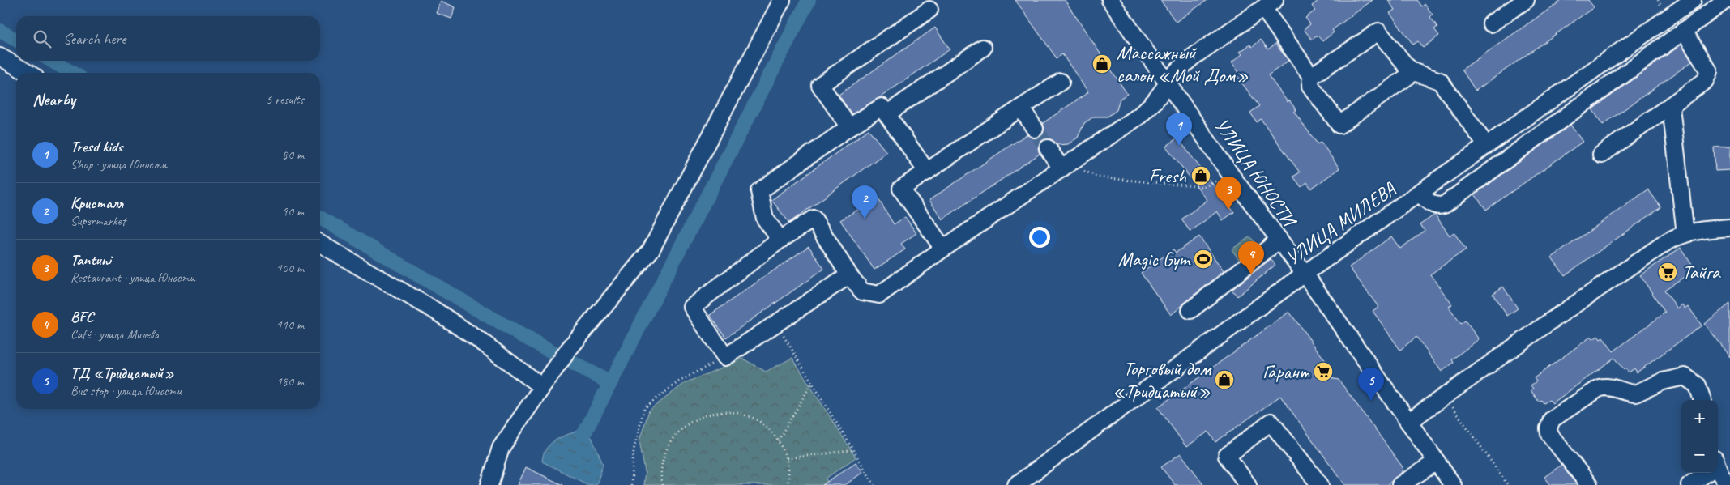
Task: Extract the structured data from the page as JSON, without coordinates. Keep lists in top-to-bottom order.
{
  "streets": {
    "street": ["УЛИЦА ЮНОСТИ", "УЛИЦА МИЛЕВА"]
  },
  "crossings": [
    ["УЛИЦА ЮНОСТИ", "УЛИЦА МИЛЕВА"]
  ],
  "places": {
    "shop": ["Массажный салон «Мой Дом»", "Fresh", "Торговый дом «Тридцатый»"],
    "sports": ["Magic Gym"],
    "supermarket": ["Тайга", "Гарант"]
  },
  "page": {
    "search": "Search here",
    "heading": ["Nearby", "5 results"],
    "pins": [
      "1",
      "3",
      "2",
      "4",
      "5"
    ],
    "list": [
      {
        "mark": "1",
        "name": "Tresd kids",
        "note": "Shop · улица Юности",
        "value": "80 m"
      },
      {
        "mark": "2",
        "name": "Кристалл",
        "note": "Supermarket",
        "value": "90 m"
      },
      {
        "mark": "3",
        "name": "Tantuni",
        "note": "Restaurant · улица Юности",
        "value": "100 m"
      },
      {
        "mark": "4",
        "name": "BFC",
        "note": "Café · улица Милева",
        "value": "110 m"
      },
      {
        "mark": "5",
        "name": "ТД «Тридцатый»",
        "note": "Bus stop · улица Юности",
        "value": "180 m"
      }
    ],
    "map_buttons": ["+", "−"]
  }
}
